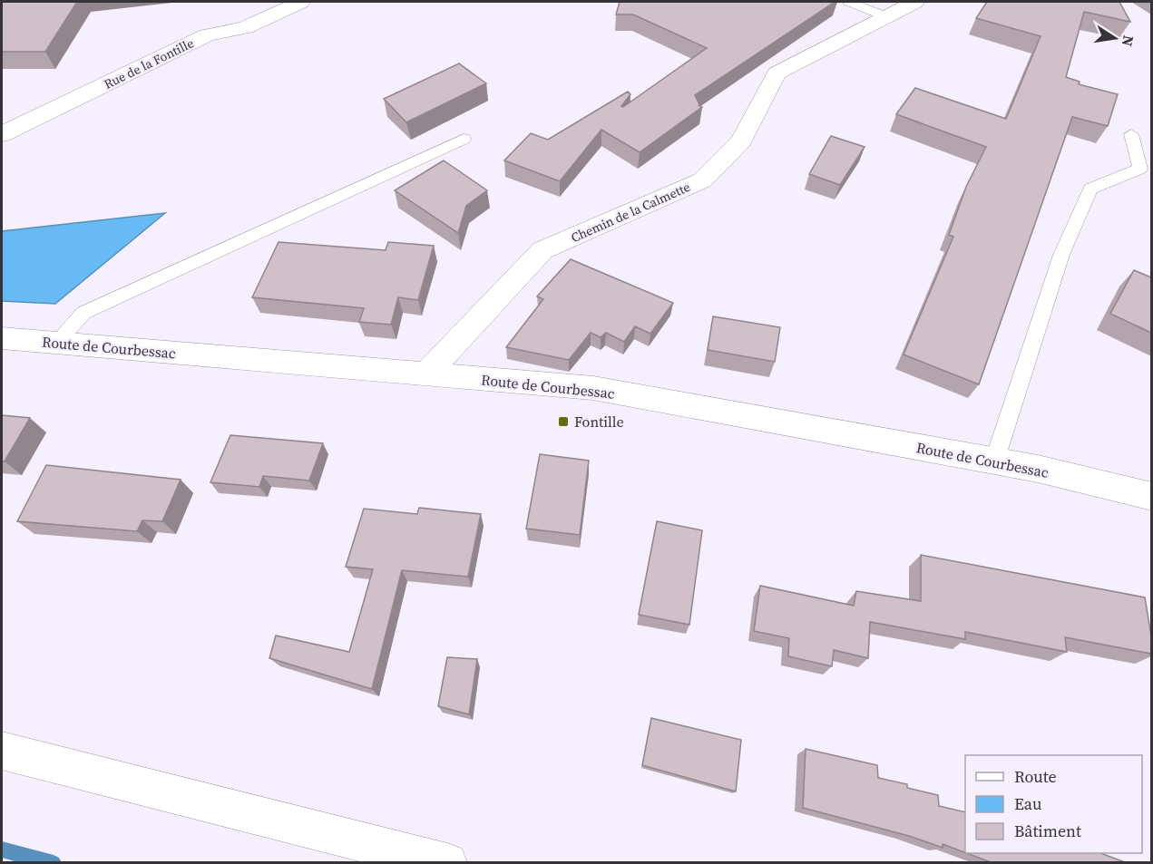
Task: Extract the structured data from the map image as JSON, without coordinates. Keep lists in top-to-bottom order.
{
  "streets": {
    "street": ["Rue de la Fontille", "Chemin de la Calmette", "Route de Courbessac"]
  },
  "crossings": [
    ["Chemin de la Calmette", "Route de Courbessac"]
  ],
  "places": {
    "transit": ["Fontille"]
  },
  "legend": ["Route", "Eau", "Bâtiment"],
  "north": "right"
}
